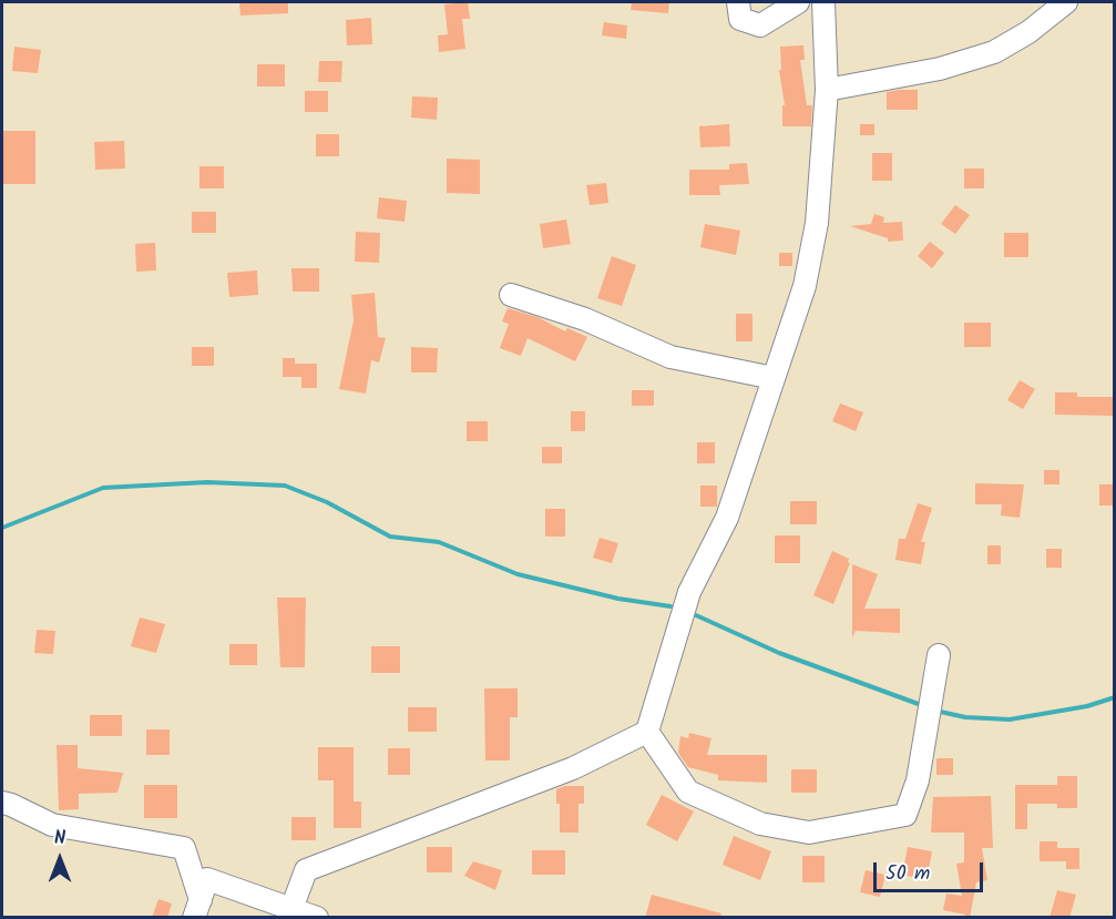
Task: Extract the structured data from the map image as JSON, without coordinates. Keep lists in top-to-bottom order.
{
  "scale_bar": "50 m",
  "north": "top"
}
